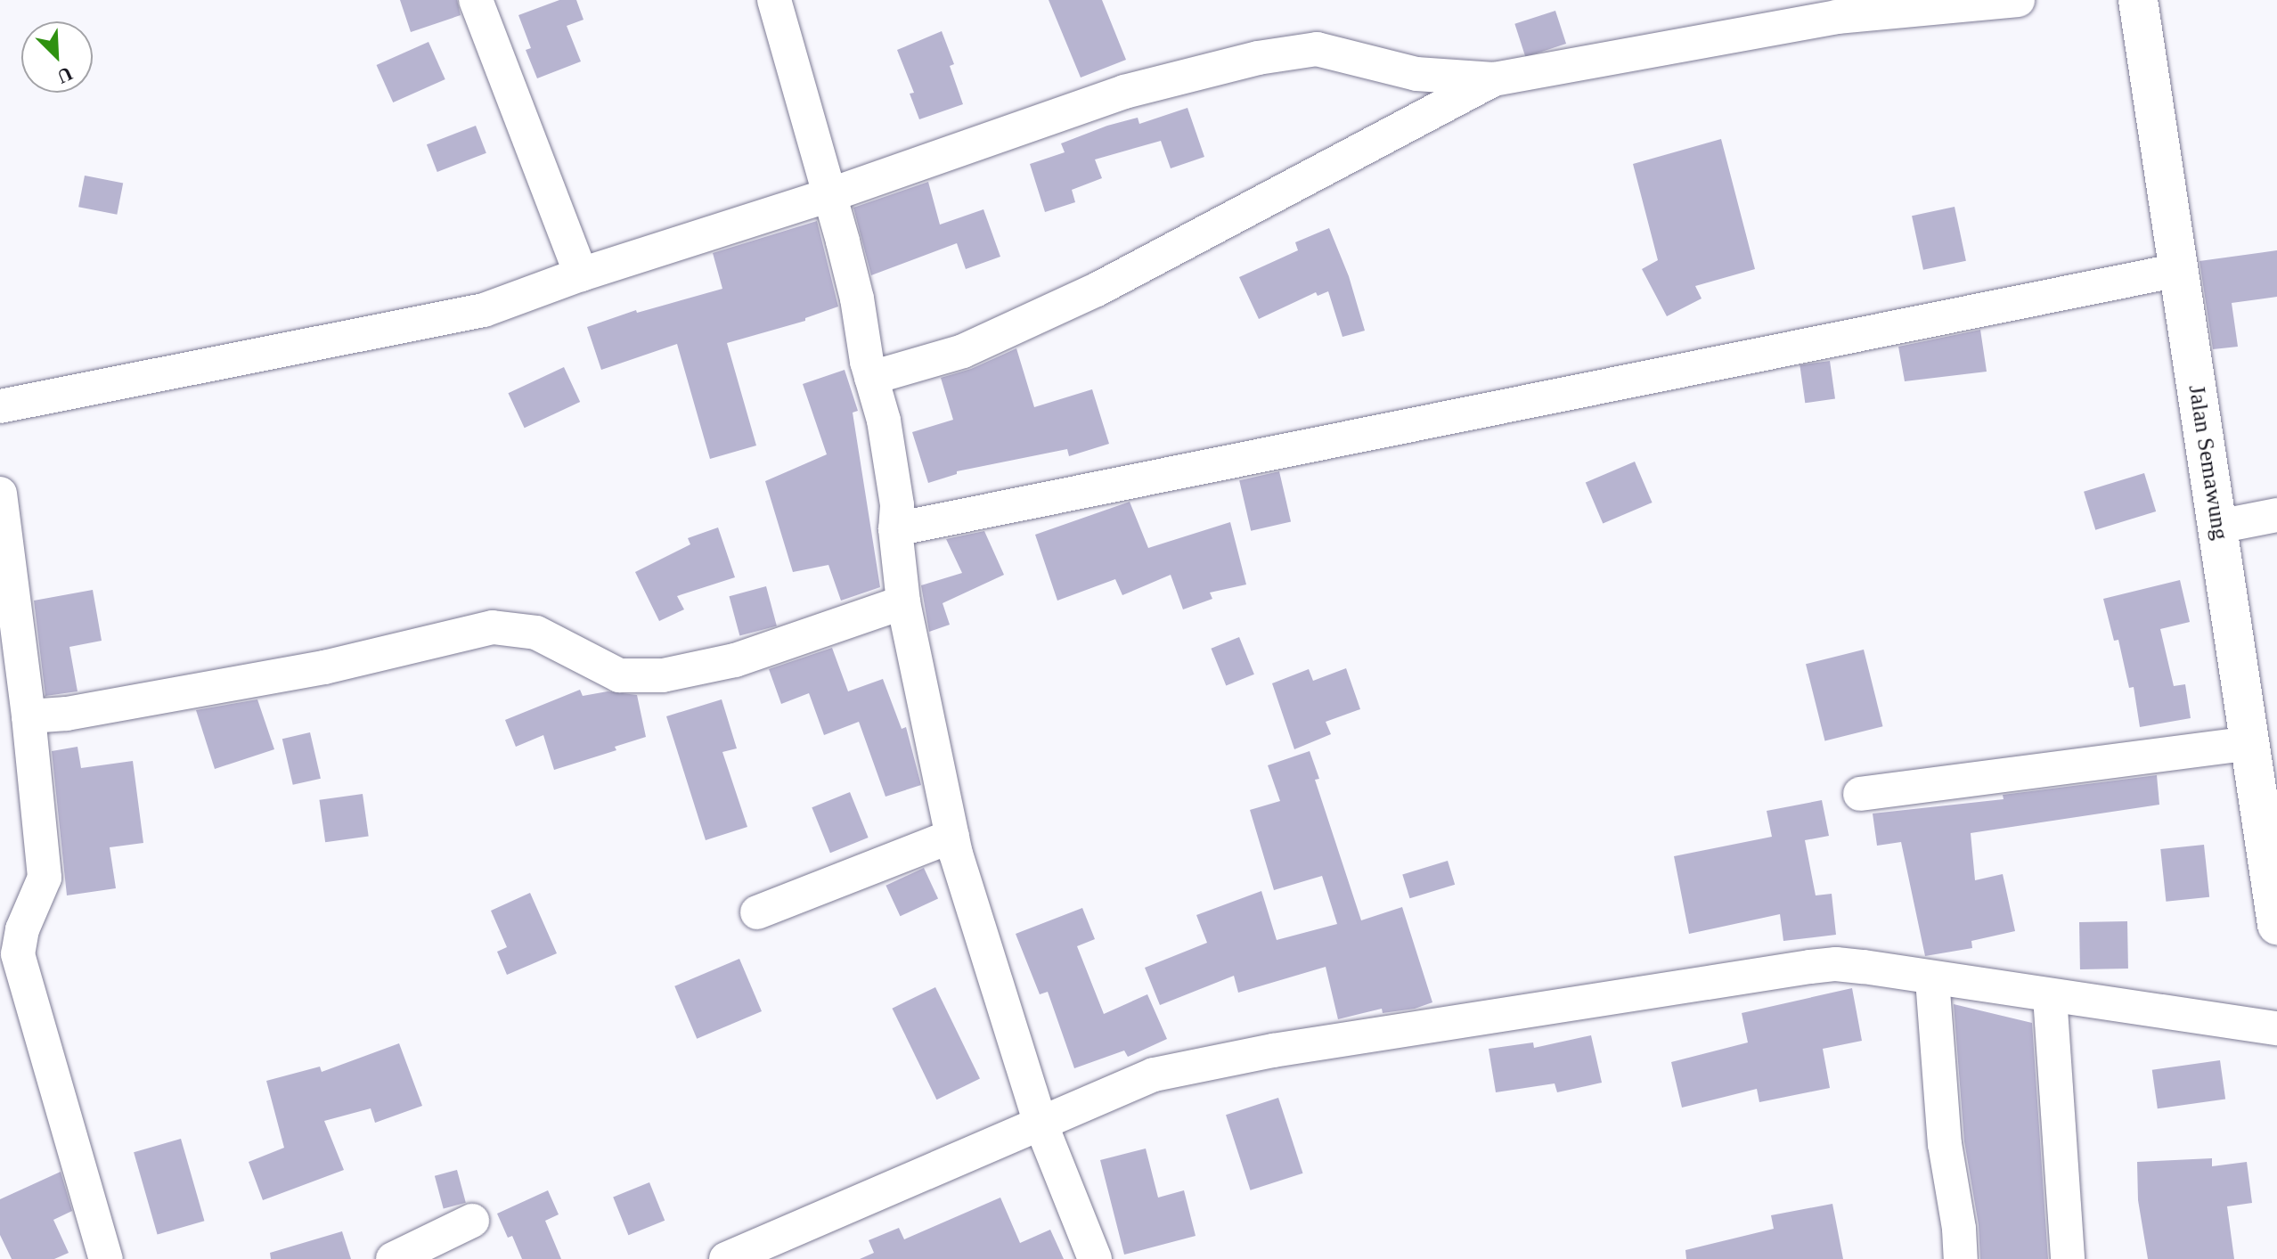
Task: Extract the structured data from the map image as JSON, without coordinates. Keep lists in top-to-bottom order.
{
  "streets": {
    "street": ["Jalan Semawung"]
  },
  "north": "bottom right"
}
